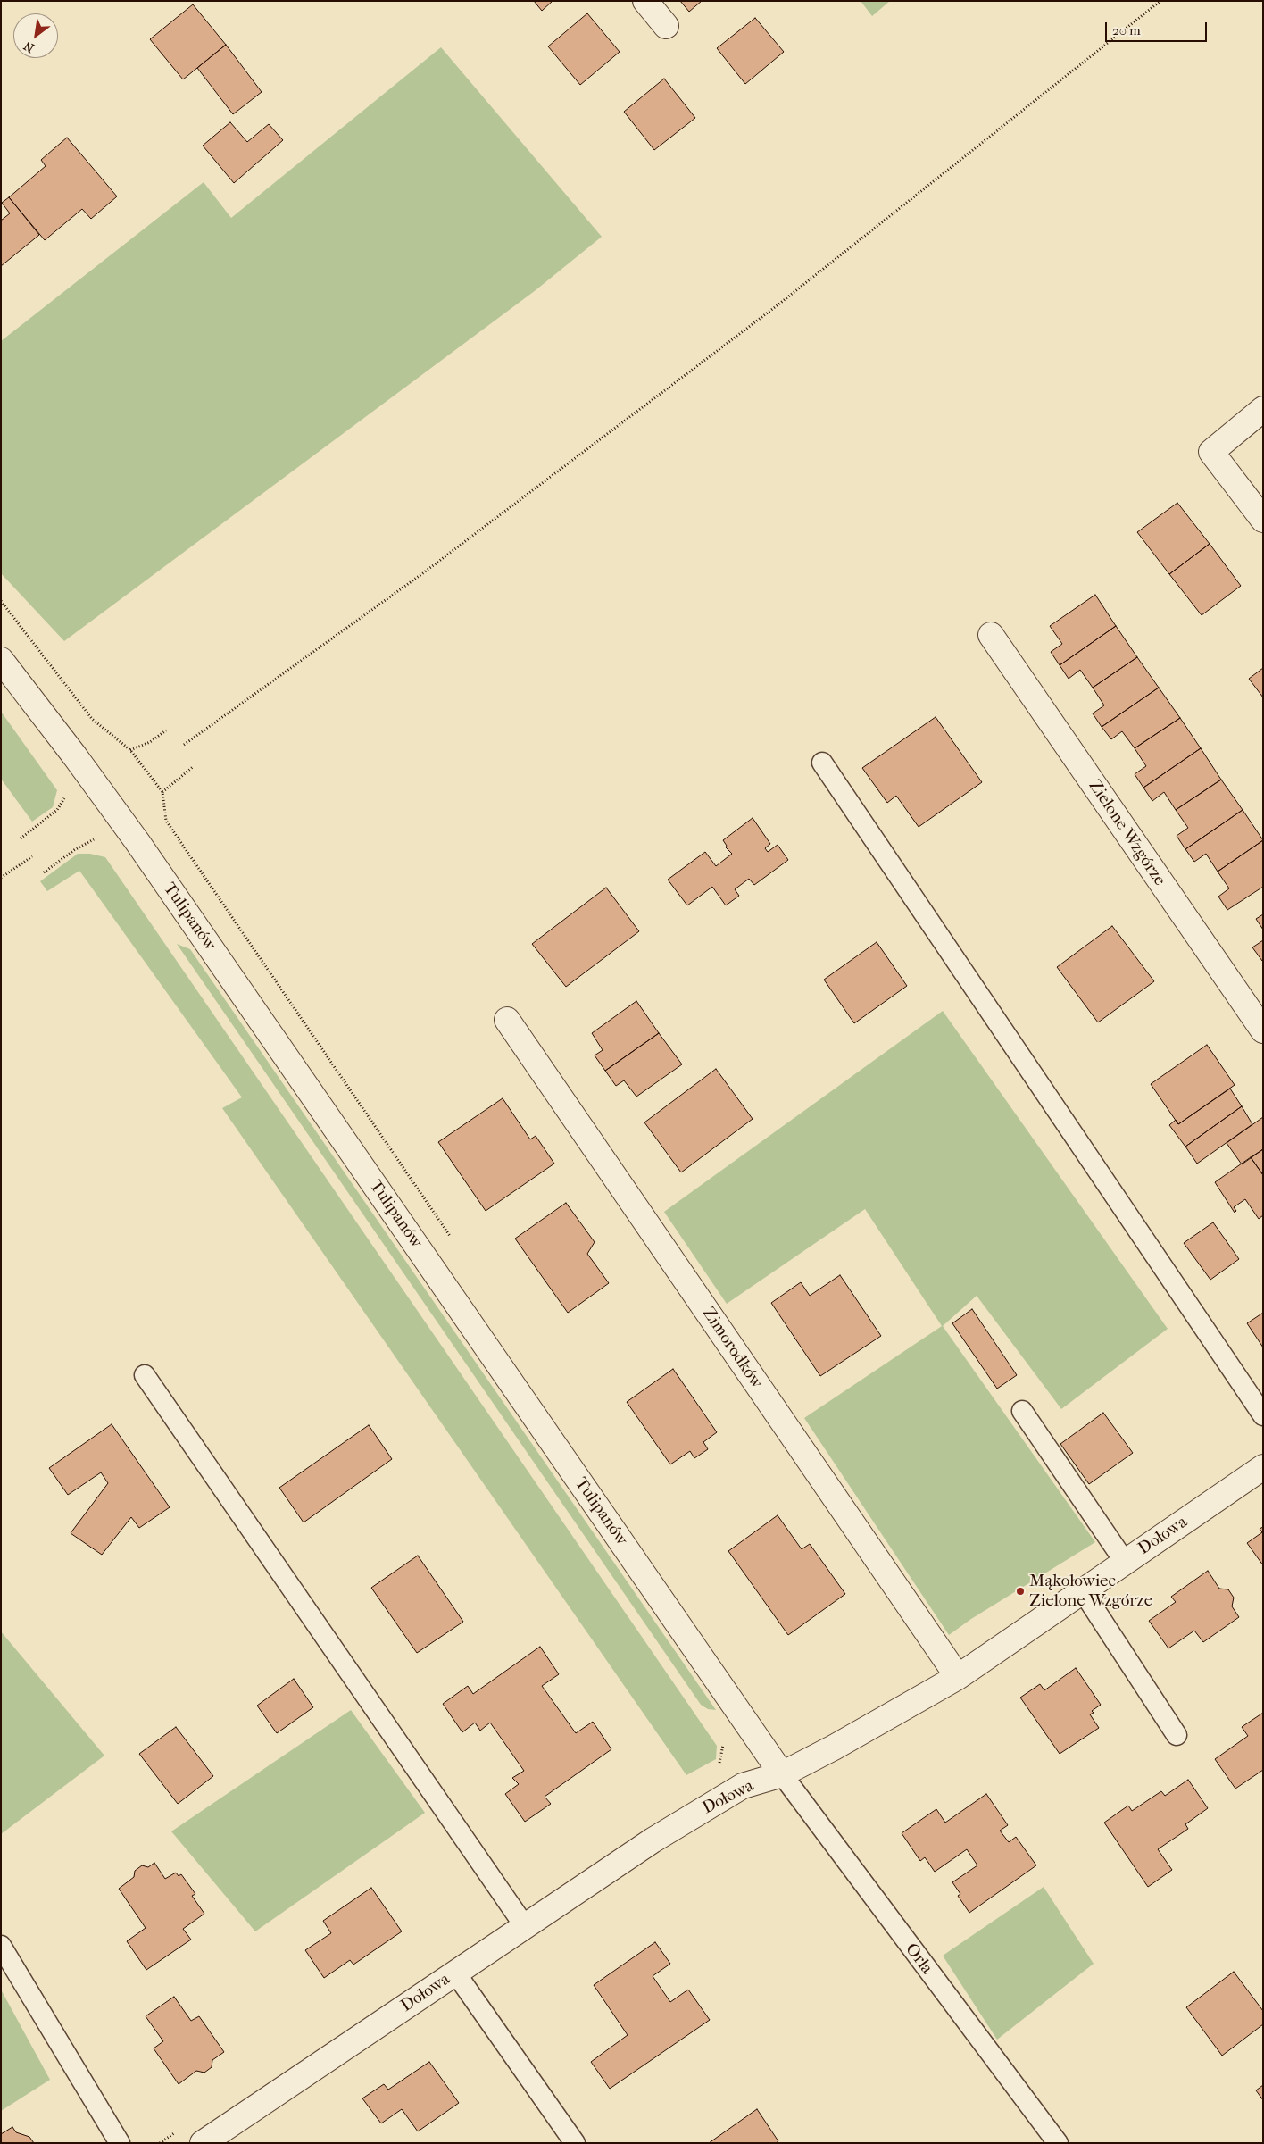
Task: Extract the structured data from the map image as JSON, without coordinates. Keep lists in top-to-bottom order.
{
  "streets": {
    "street": [
      "Zielone Wzgórze",
      "Tulipanów",
      "Zimorodków",
      "Dołowa"
    ],
    "lane": ["Orla"]
  },
  "crossings": [
    ["Tulipanów", "Dołowa"],
    ["Tulipanów", "Orla"],
    ["Zimorodków", "Dołowa"],
    ["Dołowa", "Orla"]
  ],
  "places": ["Mąkołowiec Zielone Wzgórze"],
  "scale_bar": "20 m",
  "north": "bottom left"
}
